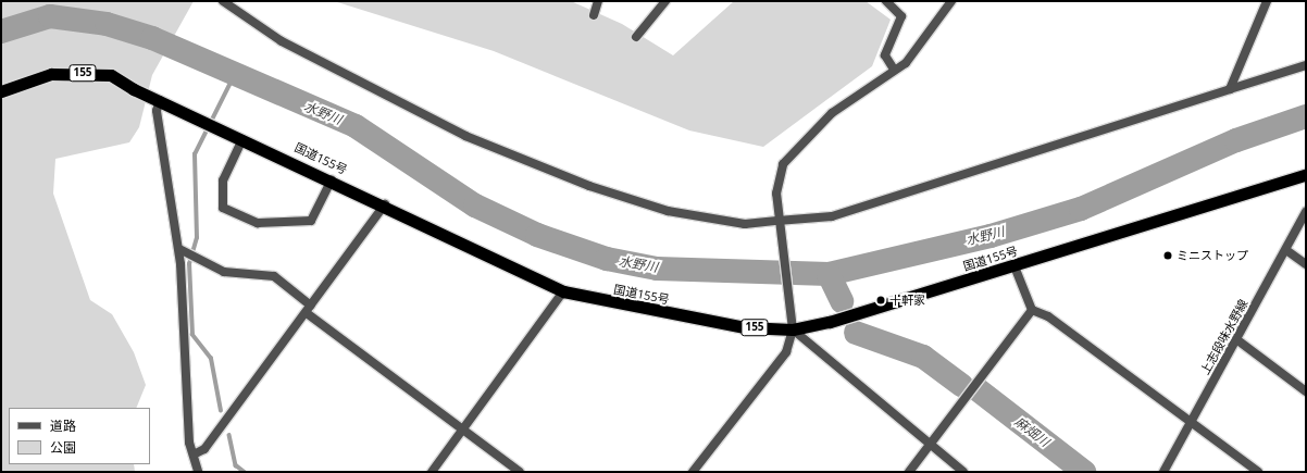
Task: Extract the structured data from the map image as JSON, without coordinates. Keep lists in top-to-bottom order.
{
  "streets": {
    "highway": ["155", "国道155号"],
    "street": ["上志段味水野線"]
  },
  "water": ["水野川", "麻畑川"],
  "places": ["ミニストップ", "十軒家"],
  "legend": ["道路", "公園"]
}
